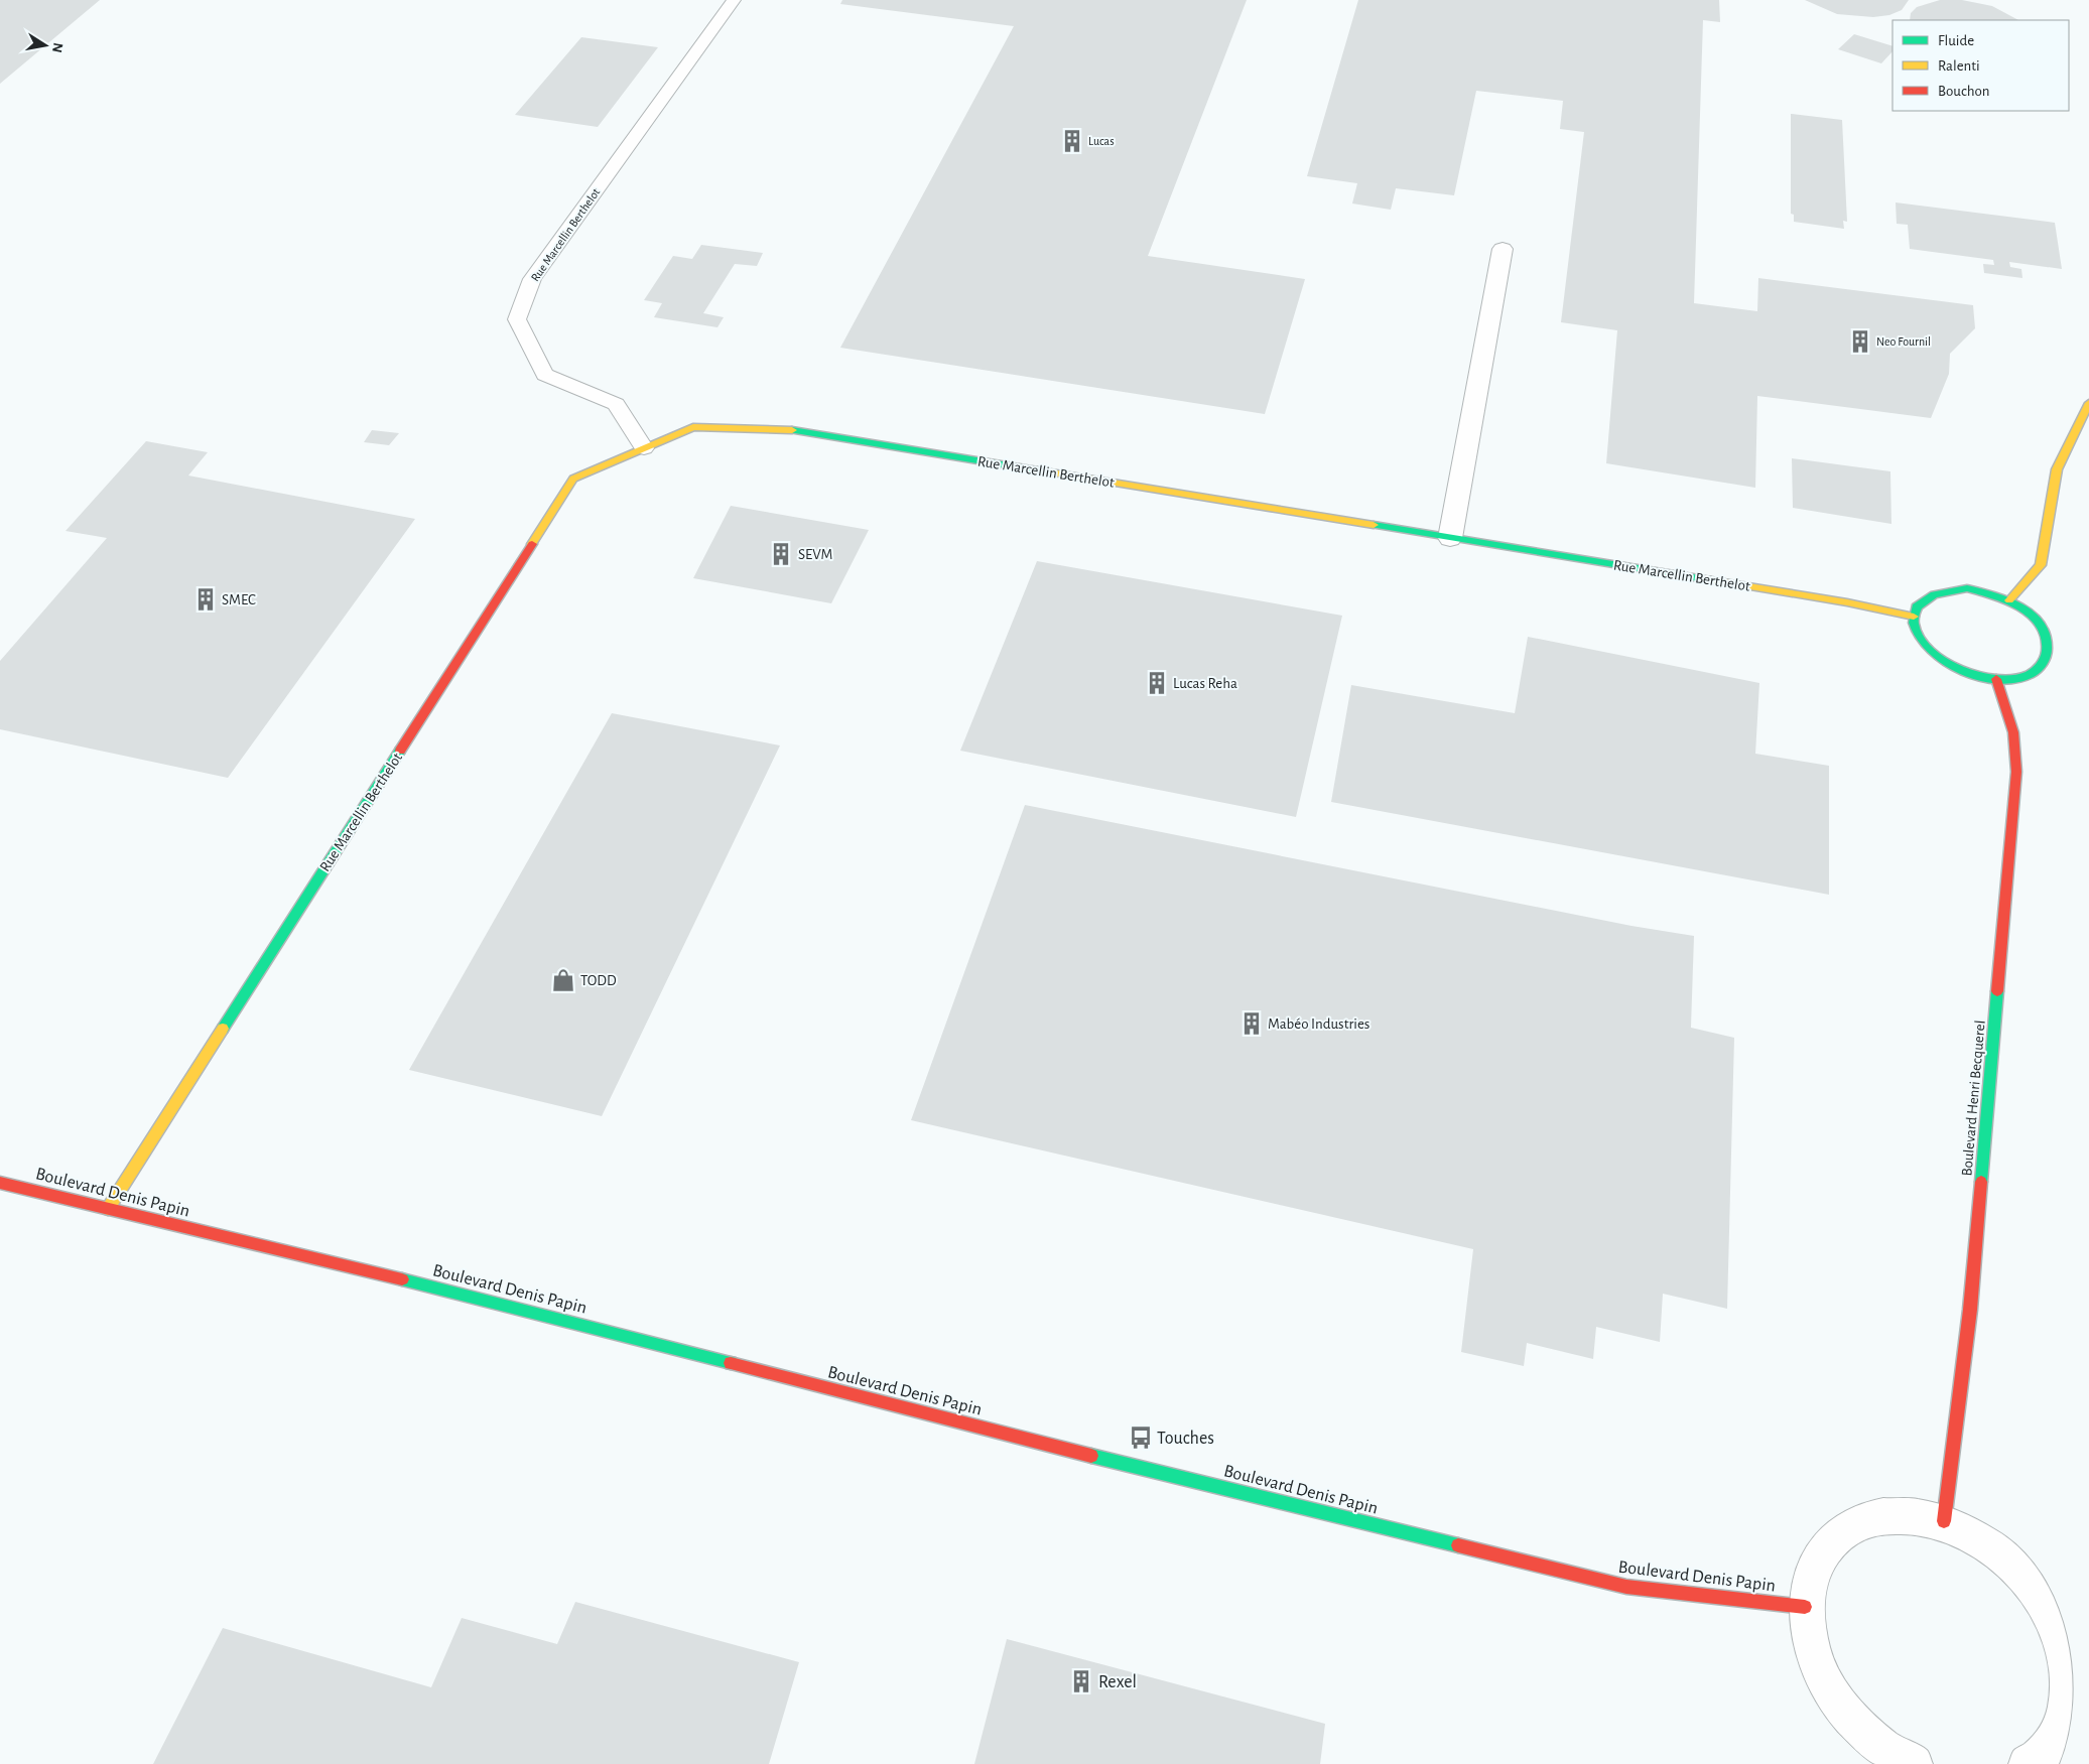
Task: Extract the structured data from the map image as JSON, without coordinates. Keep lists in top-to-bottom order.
{
  "streets": {
    "street": ["Rue Marcellin Berthelot", "Boulevard Henri Becquerel", "Boulevard Denis Papin"]
  },
  "crossings": [
    ["Rue Marcellin Berthelot", "Boulevard Henri Becquerel"],
    ["Rue Marcellin Berthelot", "Boulevard Denis Papin"]
  ],
  "places": {
    "building": [
      "Lucas",
      "Neo Fournil",
      "SEVM",
      "SMEC",
      "Lucas Reha",
      "Mabéo Industries",
      "Rexel"
    ],
    "shop": ["TODD"],
    "bus stop": ["Touches"]
  },
  "legend": ["Fluide", "Ralenti", "Bouchon"],
  "north": "right"
}
